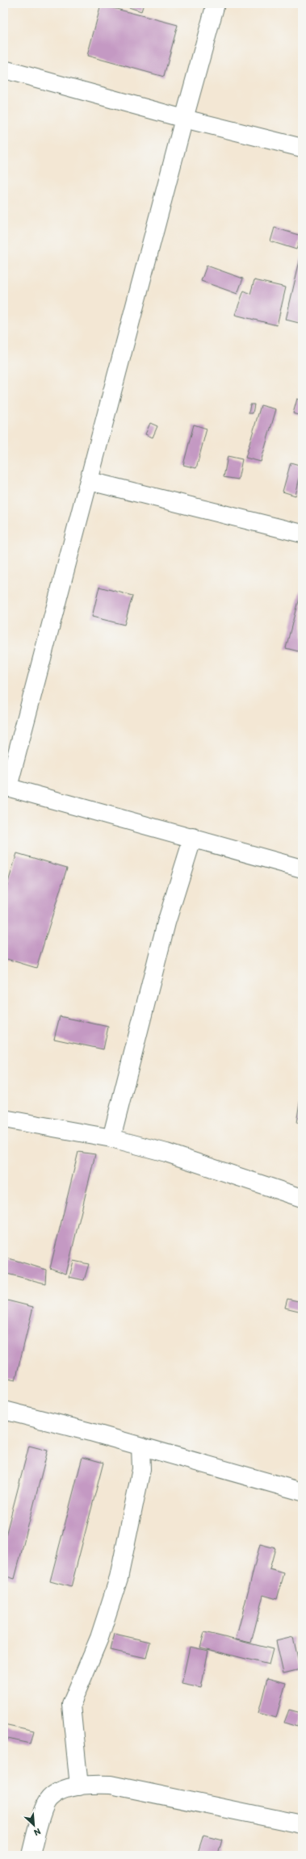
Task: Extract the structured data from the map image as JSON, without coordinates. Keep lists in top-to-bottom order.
{
  "north": "bottom right"
}
